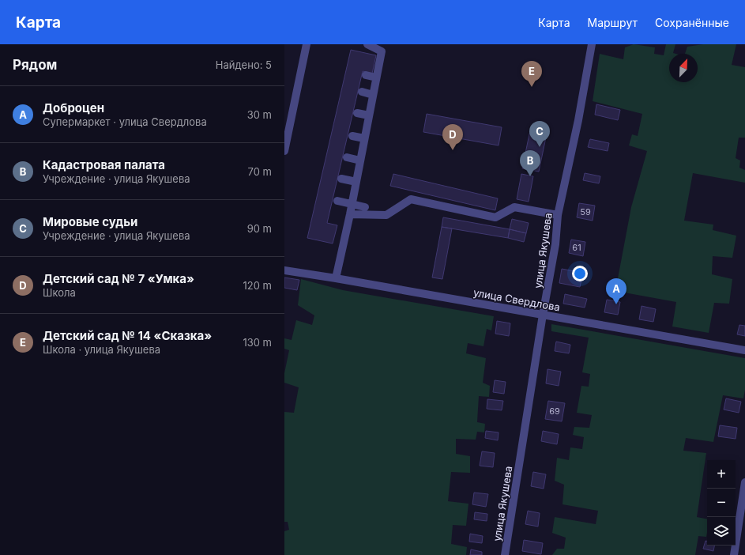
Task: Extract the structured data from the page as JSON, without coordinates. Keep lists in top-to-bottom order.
{
  "streets": {
    "street": ["улица Якушева", "улица Свердлова"]
  },
  "crossings": [
    ["улица Якушева", "улица Свердлова"]
  ],
  "house_numbers": ["59", "61", "69"],
  "north": "top right",
  "page": {
    "header": "Карта",
    "nav": ["Карта", "Маршрут", "Сохранённые"],
    "heading": ["Рядом", "Найдено: 5"],
    "pins": [
      "E",
      "C",
      "D",
      "B",
      "A"
    ],
    "list": [
      {
        "mark": "A",
        "name": "Доброцен",
        "note": "Супермаркет · улица Свердлова",
        "value": "30 m"
      },
      {
        "mark": "B",
        "name": "Кадастровая палата",
        "note": "Учреждение · улица Якушева",
        "value": "70 m"
      },
      {
        "mark": "C",
        "name": "Мировые судьи",
        "note": "Учреждение · улица Якушева",
        "value": "90 m"
      },
      {
        "mark": "D",
        "name": "Детский сад № 7 «Умка»",
        "note": "Школа",
        "value": "120 m"
      },
      {
        "mark": "E",
        "name": "Детский сад № 14 «Сказка»",
        "note": "Школа · улица Якушева",
        "value": "130 m"
      }
    ],
    "map_buttons": ["+", "−"]
  }
}
